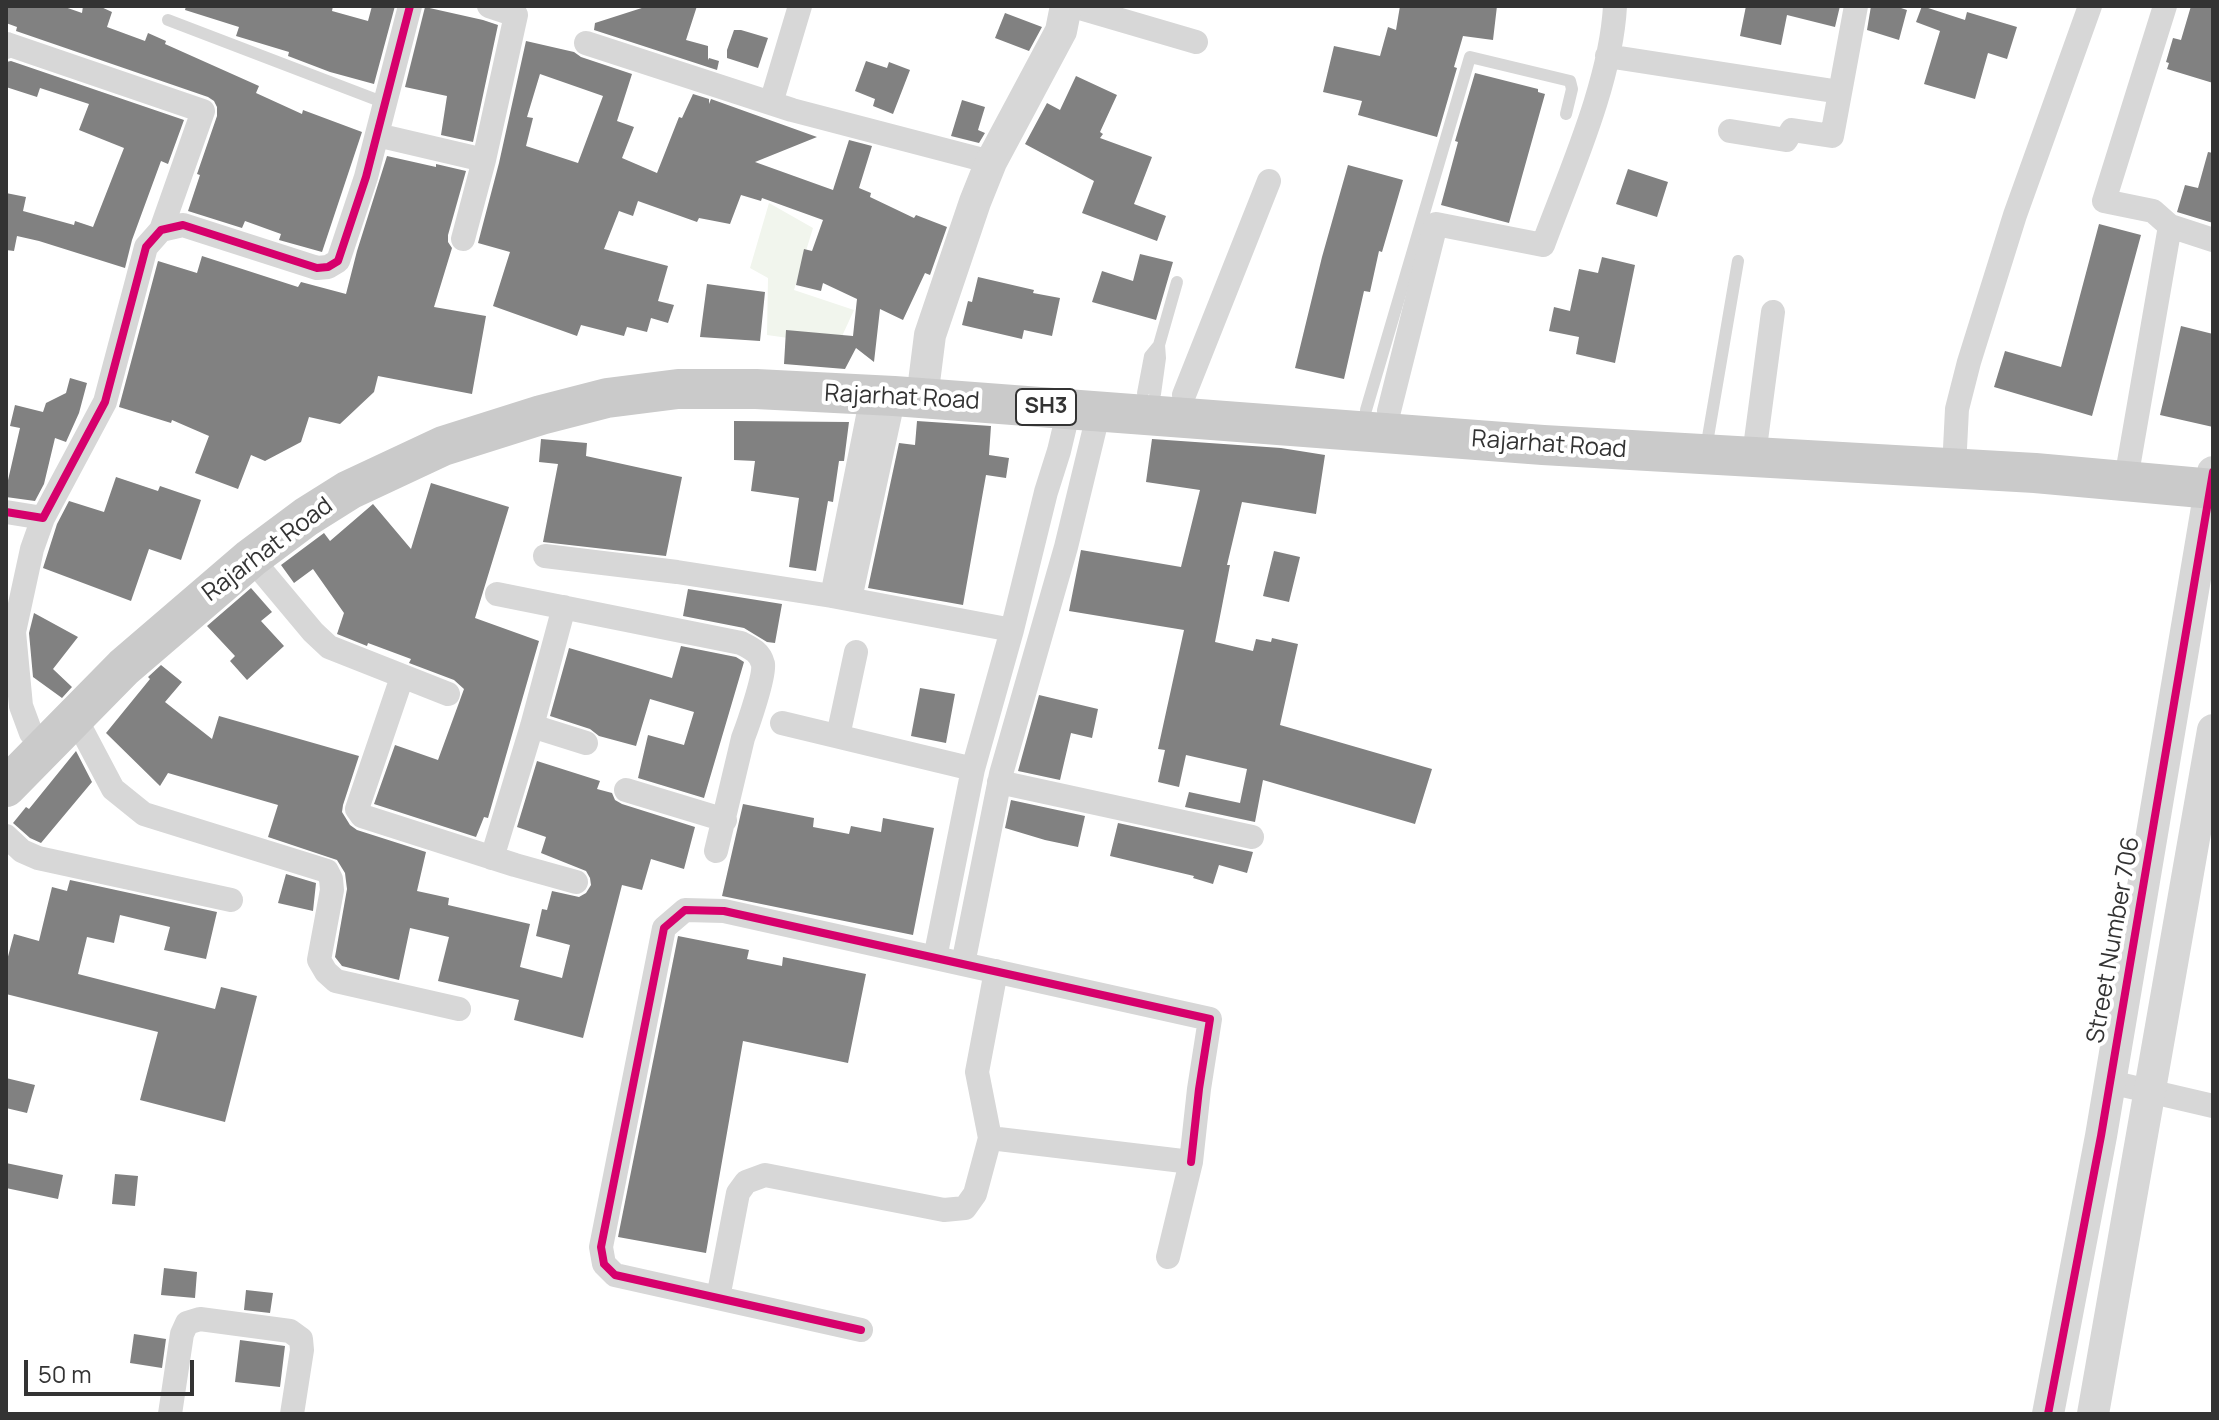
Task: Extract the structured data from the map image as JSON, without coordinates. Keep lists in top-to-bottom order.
{
  "streets": {
    "main road": ["Rajarhat Road", "SH3"],
    "street": ["Street Number 706"]
  },
  "crossings": [
    ["Rajarhat Road", "Street Number 706"]
  ],
  "scale_bar": "50 m"
}
